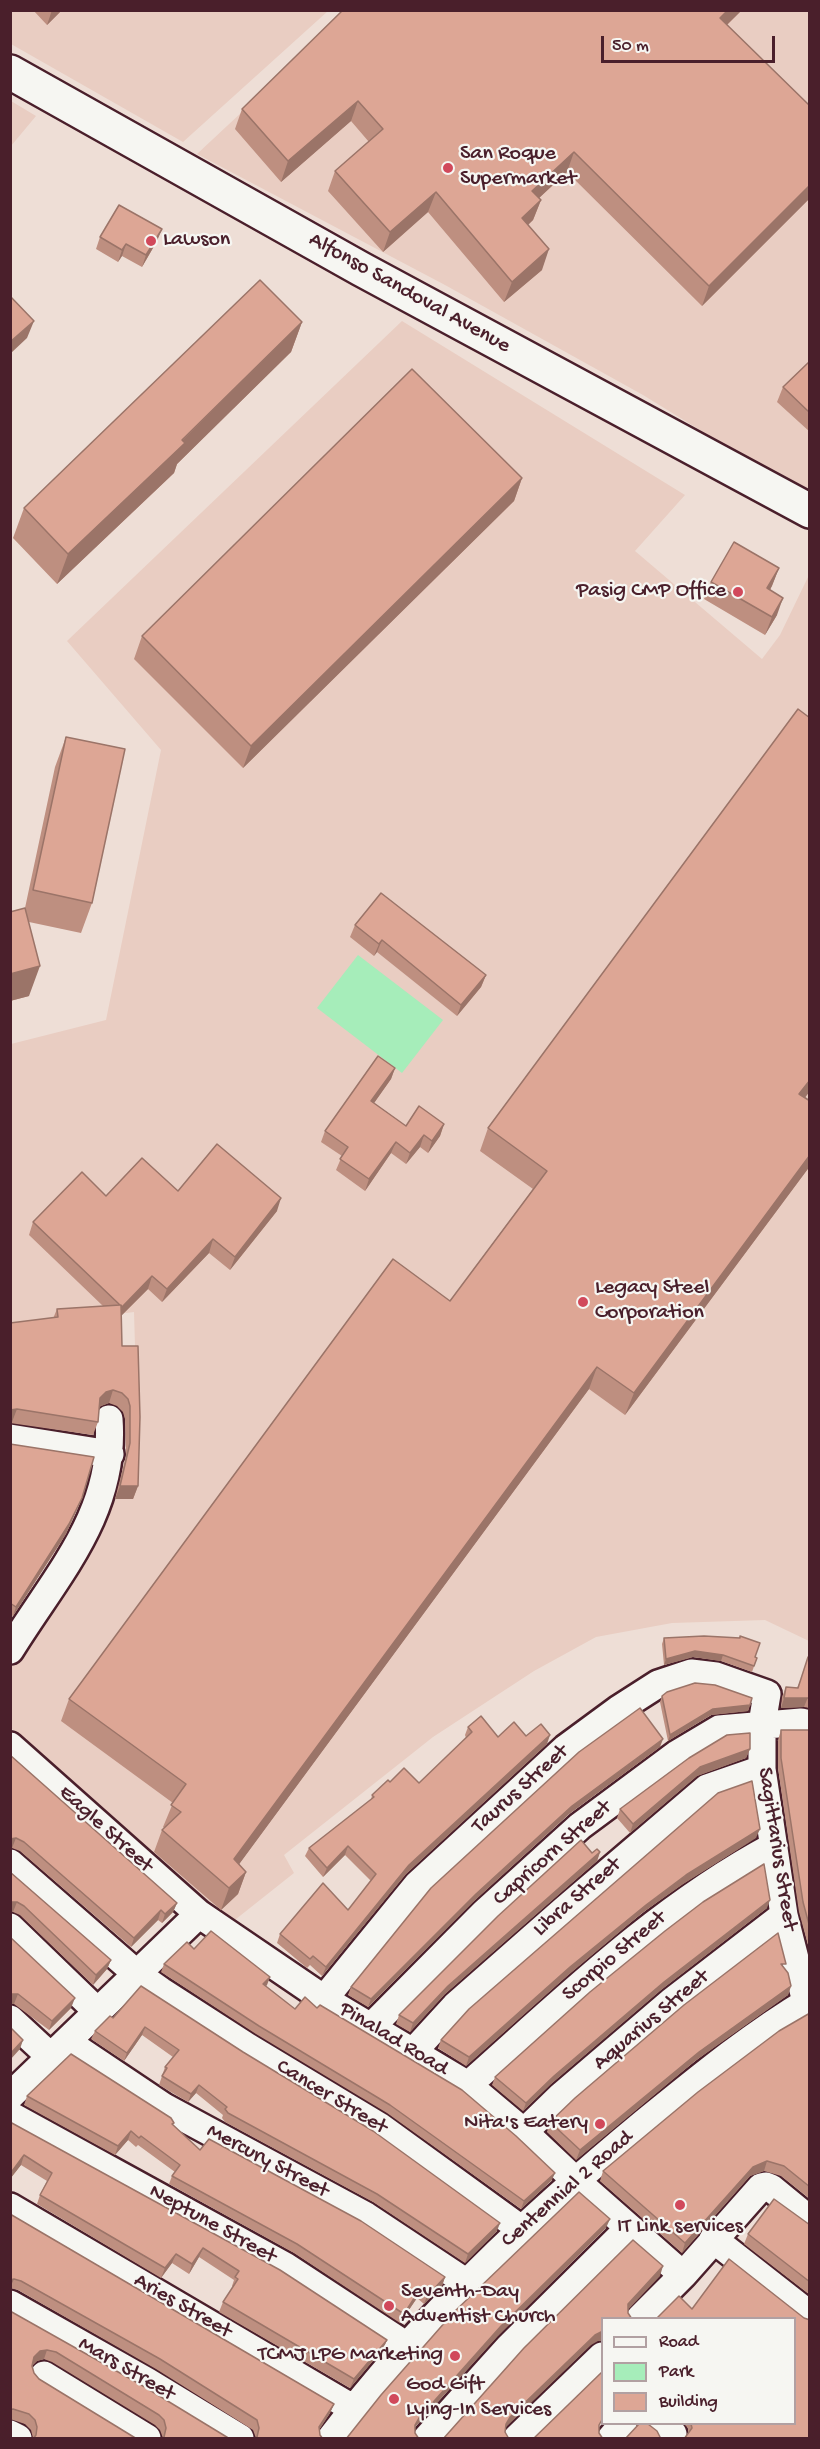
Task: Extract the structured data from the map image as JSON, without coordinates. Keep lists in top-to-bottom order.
{
  "streets": {
    "main road": ["Alfonso Sandoval Avenue"],
    "street": [
      "Taurus Street",
      "Eagle Street",
      "Sagittarius Street",
      "Capricorn Street",
      "Libra Street",
      "Scorpio Street",
      "Aquarius Street",
      "Pinalad Road",
      "Cancer Street",
      "Mercury Street",
      "Centennial 2 Road",
      "Neptune Street",
      "Aries Street",
      "Mars Street"
    ]
  },
  "crossings": [
    ["Taurus Street", "Sagittarius Street"],
    ["Taurus Street", "Pinalad Road"],
    ["Eagle Street", "Pinalad Road"],
    ["Sagittarius Street", "Capricorn Street"],
    ["Sagittarius Street", "Libra Street"],
    ["Sagittarius Street", "Scorpio Street"],
    ["Sagittarius Street", "Aquarius Street"],
    ["Sagittarius Street", "Centennial 2 Road"],
    ["Capricorn Street", "Pinalad Road"],
    ["Libra Street", "Pinalad Road"],
    ["Scorpio Street", "Pinalad Road"],
    ["Aquarius Street", "Pinalad Road"],
    ["Pinalad Road", "Centennial 2 Road"],
    ["Cancer Street", "Centennial 2 Road"],
    ["Mercury Street", "Centennial 2 Road"],
    ["Centennial 2 Road", "Neptune Street"],
    ["Centennial 2 Road", "Aries Street"]
  ],
  "places": [
    "San Roque Supermarket",
    "Lawson",
    "Pasig CMP Office",
    "Legacy Steel Corporation",
    "Nita's Eatery",
    "IT Link services",
    "Seventh-Day Adventist Church",
    "TCMJ LPG Marketing",
    "God Gift Lying-In Services"
  ],
  "legend": ["Road", "Park", "Building"],
  "scale_bar": "50 m"
}
